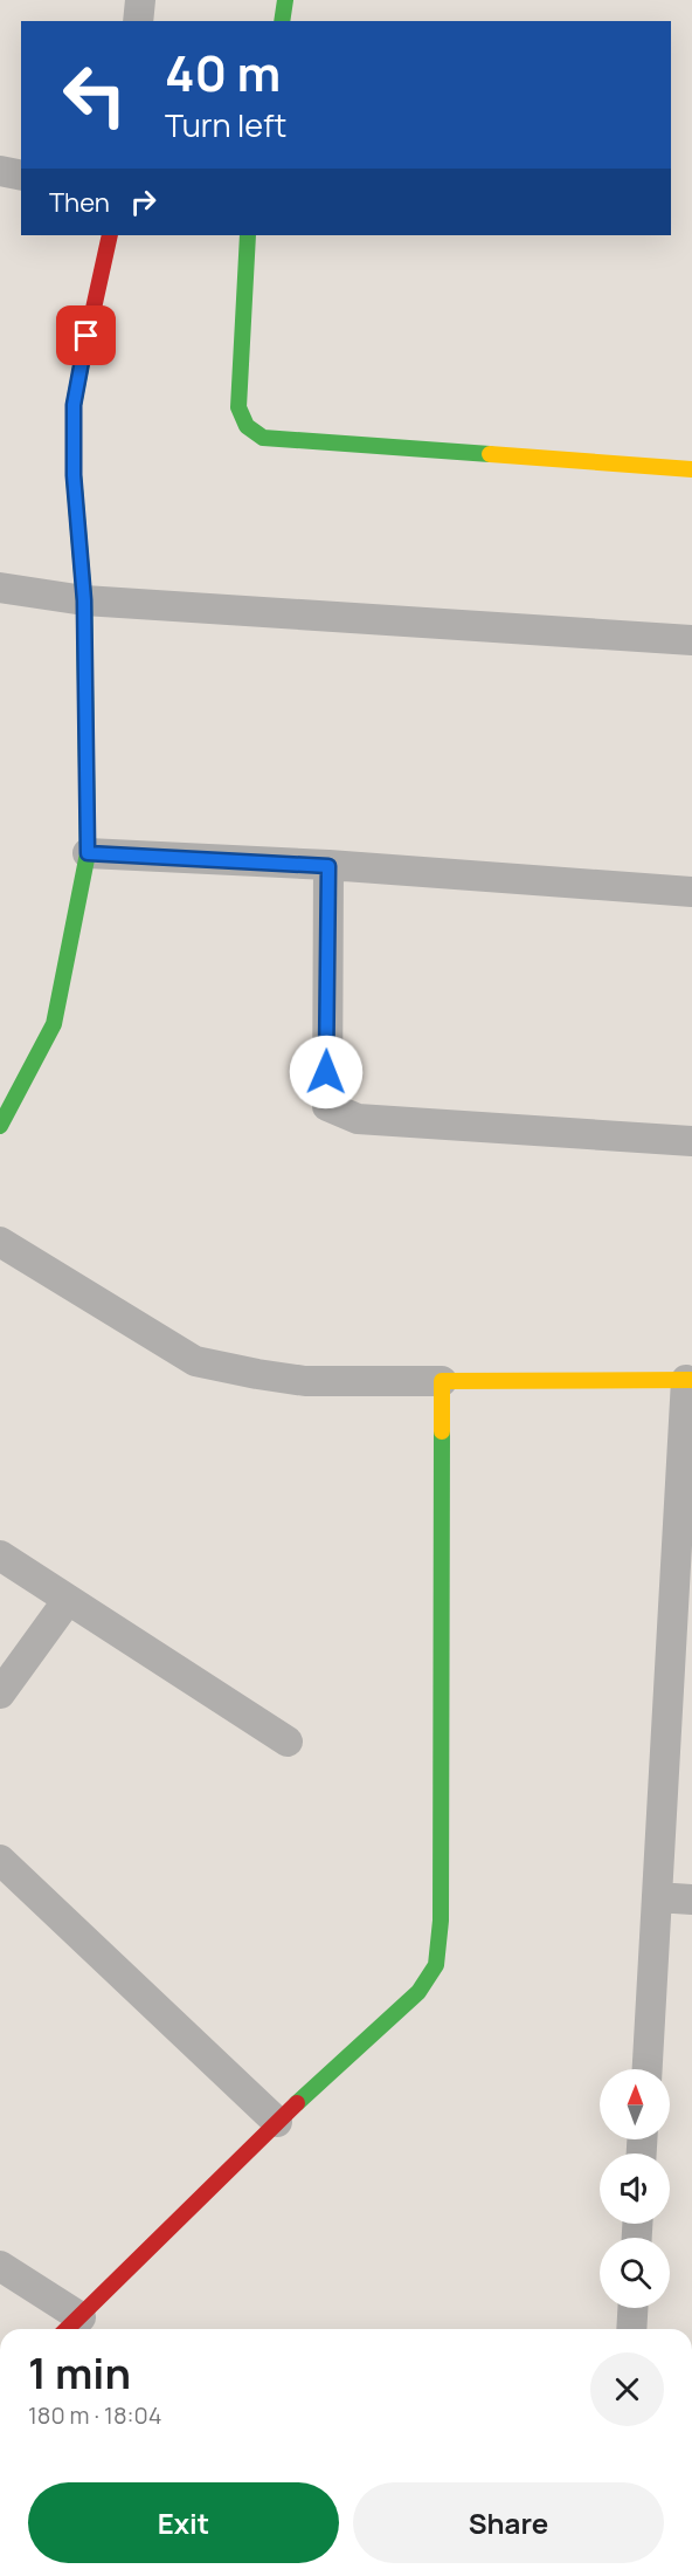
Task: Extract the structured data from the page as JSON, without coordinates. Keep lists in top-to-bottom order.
{
  "north": "top",
  "page": {
    "turn": ["40 m", "Turn left"],
    "then": "Then",
    "heading": ["1 min", "180 m · 18:04"],
    "buttons": ["Exit", "Share"]
  }
}
